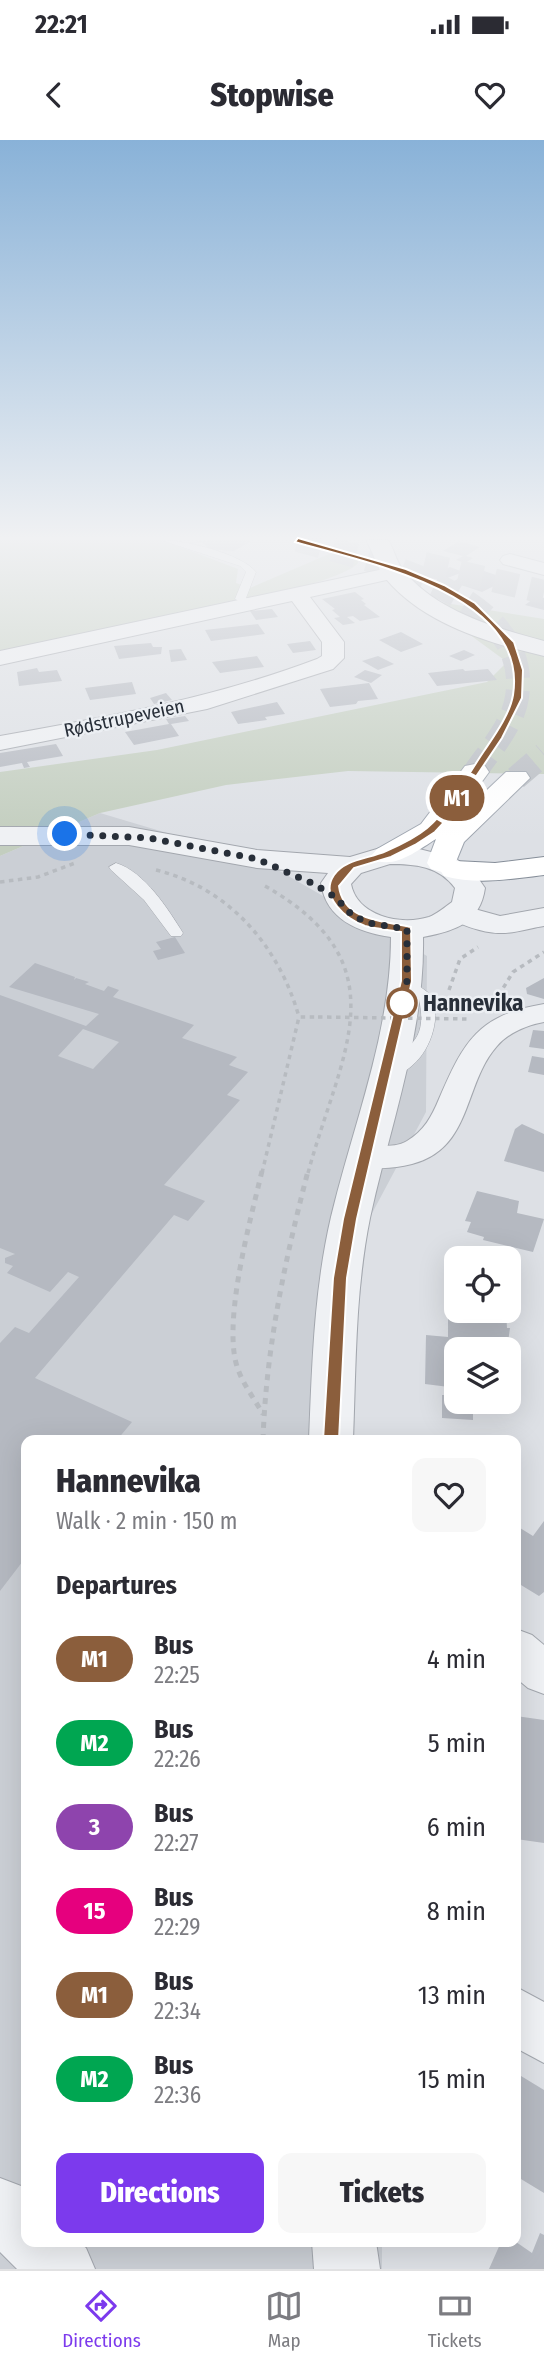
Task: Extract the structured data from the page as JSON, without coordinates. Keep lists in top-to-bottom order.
{
  "streets": {
    "street": ["Rødstrupeveien"]
  },
  "places": ["Hannevika"],
  "lines": ["bus line M1"],
  "page": {
    "status": "22:21",
    "header": "Stopwise",
    "on_map": "M1",
    "heading": [
      ["Hannevika", "Walk · 2 min · 150 m"],
      "Departures"
    ],
    "list": [
      {
        "mark": "M1",
        "name": "Bus",
        "note": "22:25",
        "value": "4 min"
      },
      {
        "mark": "M2",
        "name": "Bus",
        "note": "22:26",
        "value": "5 min"
      },
      {
        "mark": "3",
        "name": "Bus",
        "note": "22:27",
        "value": "6 min"
      },
      {
        "mark": "15",
        "name": "Bus",
        "note": "22:29",
        "value": "8 min"
      },
      {
        "mark": "M1",
        "name": "Bus",
        "note": "22:34",
        "value": "13 min"
      },
      {
        "mark": "M2",
        "name": "Bus",
        "note": "22:36",
        "value": "15 min"
      }
    ],
    "buttons": ["Directions", "Tickets"],
    "tabs": ["Directions", "Map", "Tickets"]
  }
}
